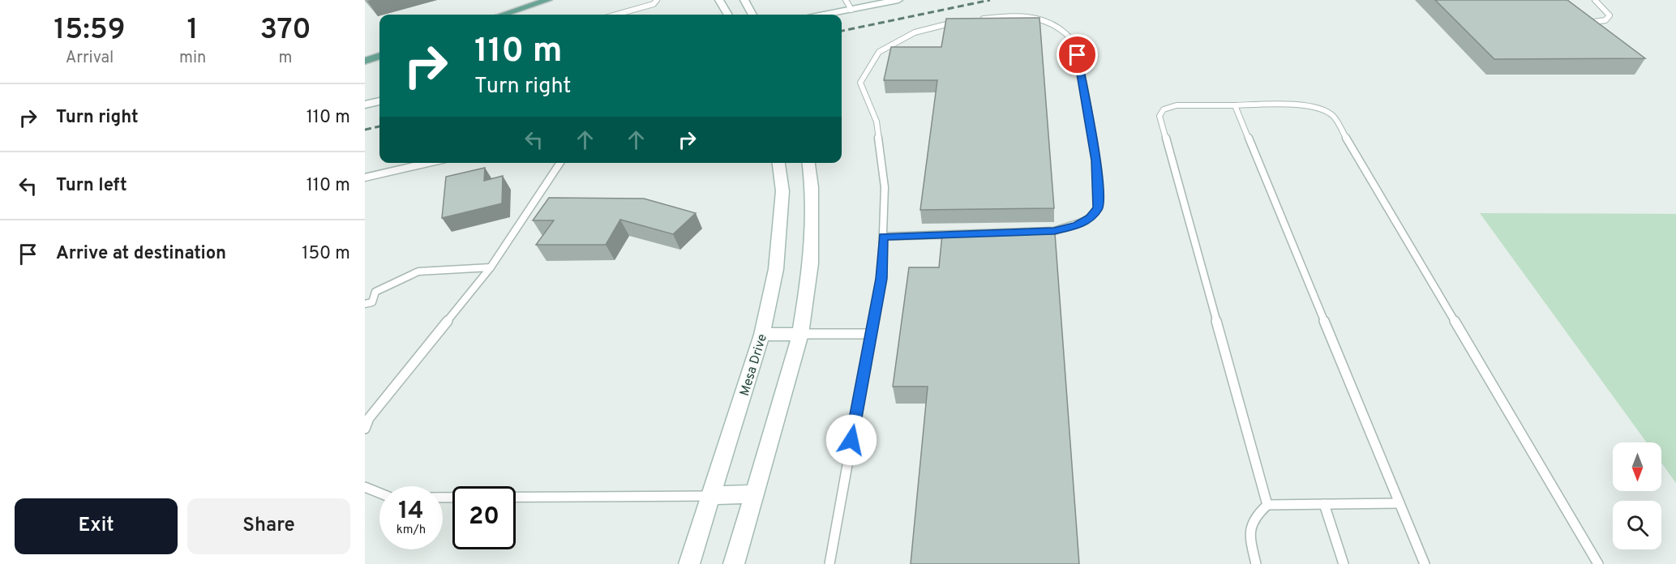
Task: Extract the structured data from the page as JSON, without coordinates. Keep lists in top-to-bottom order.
{
  "streets": {
    "main road": ["Mesa Drive"]
  },
  "north": "bottom",
  "page": {
    "eta": [
      "15:59",
      "Arrival",
      "1",
      "min",
      "370",
      "m"
    ],
    "turn": ["110 m", "Turn right"],
    "list": [
      {
        "name": "Turn right",
        "value": "110 m"
      },
      {
        "name": "Turn left",
        "value": "110 m"
      },
      {
        "name": "Arrive at destination",
        "value": "150 m"
      }
    ],
    "speed": "14 km/h",
    "limit": "20",
    "buttons": ["Exit", "Share"]
  }
}
